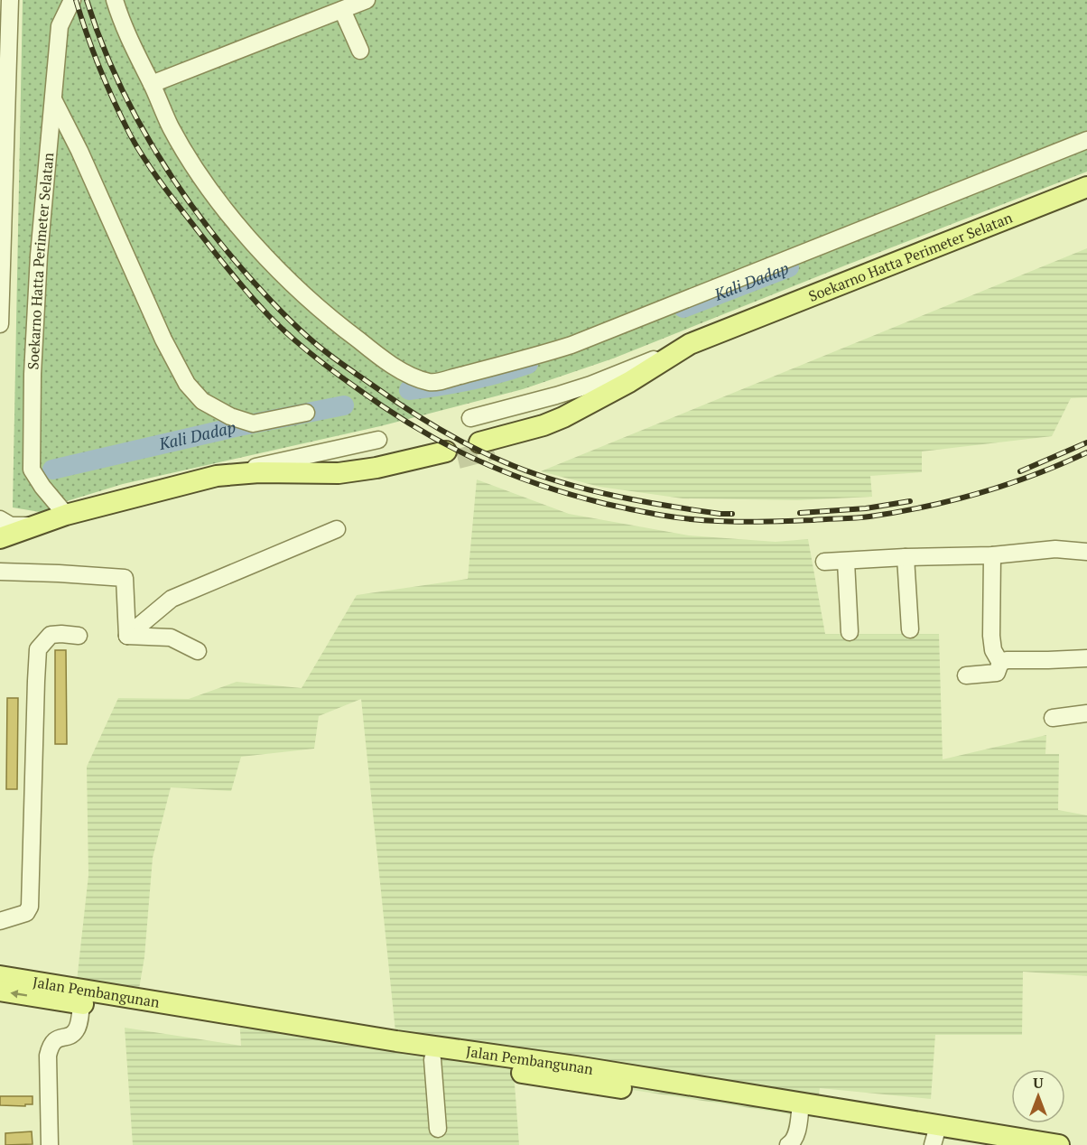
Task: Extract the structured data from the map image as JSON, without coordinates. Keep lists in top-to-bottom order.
{
  "streets": {
    "main road": ["Soekarno Hatta Perimeter Selatan", "Jalan Pembangunan"]
  },
  "water": ["Kali Dadap"],
  "north": "top"
}
